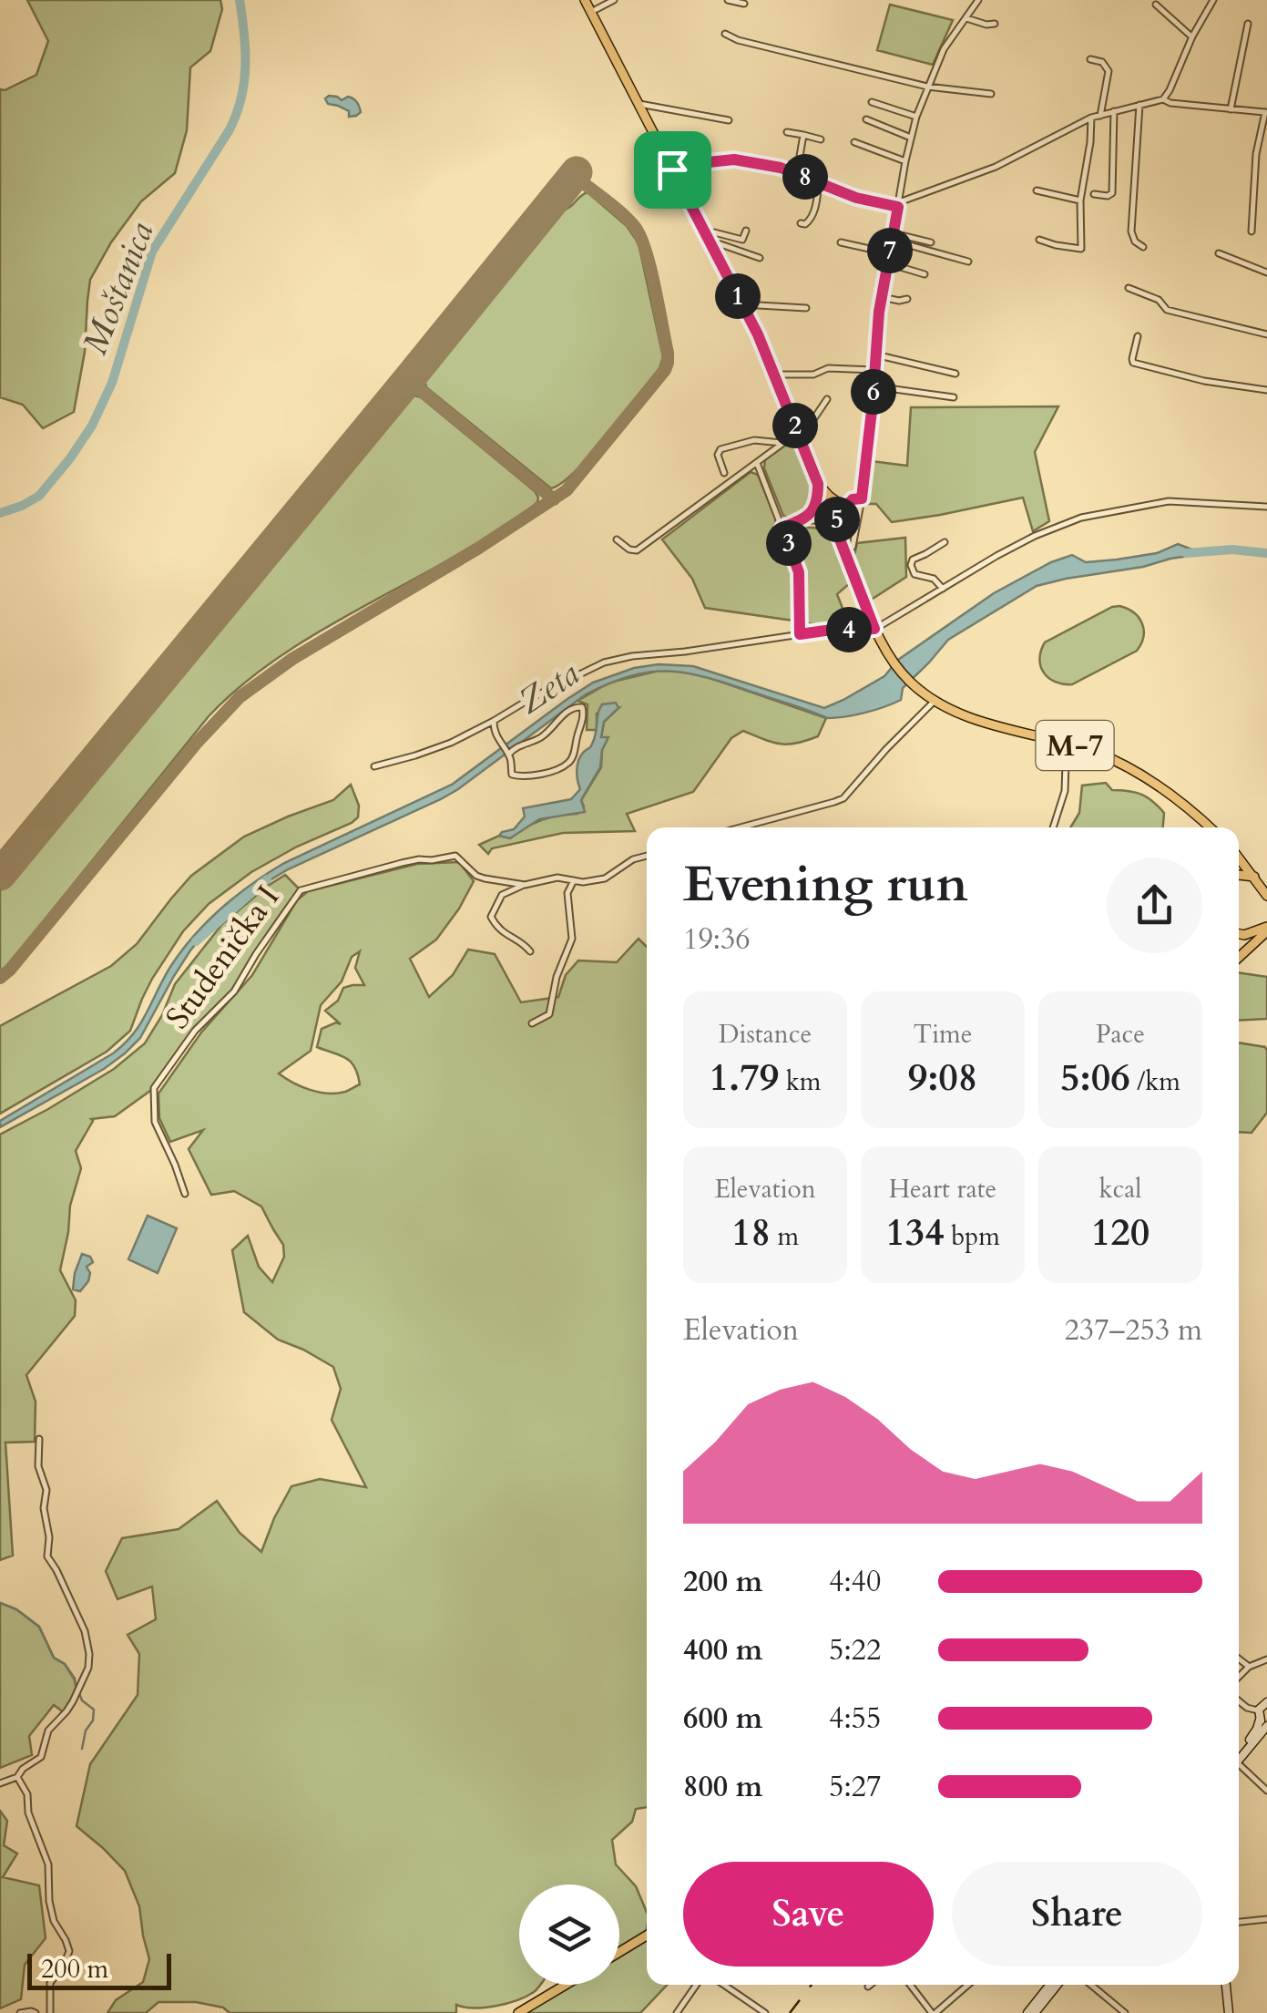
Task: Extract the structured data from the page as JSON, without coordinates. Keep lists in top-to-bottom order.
{
  "streets": {
    "main road": ["M-7"],
    "street": ["Studenička I"]
  },
  "water": ["Moštanica", "Zeta"],
  "scale_bar": "200 m",
  "page": {
    "pins": [
      "8",
      "7",
      "1",
      "6",
      "2",
      "5",
      "3",
      "4"
    ],
    "heading": ["Evening run", "19:36"],
    "stats": [
      ["Distance", "1.79 km"],
      ["Time", "9:08"],
      ["Pace", "5:06 /km"],
      ["Elevation", "18 m"],
      ["Heart rate", "134 bpm"],
      ["kcal", "120"]
    ],
    "chart": ["Elevation", "237–253 m"],
    "list": [
      {
        "name": "200 m",
        "note": "4:40"
      },
      {
        "name": "400 m",
        "note": "5:22"
      },
      {
        "name": "600 m",
        "note": "4:55"
      },
      {
        "name": "800 m",
        "note": "5:27"
      }
    ],
    "buttons": ["Save", "Share"],
    "scale": "200 m"
  }
}
